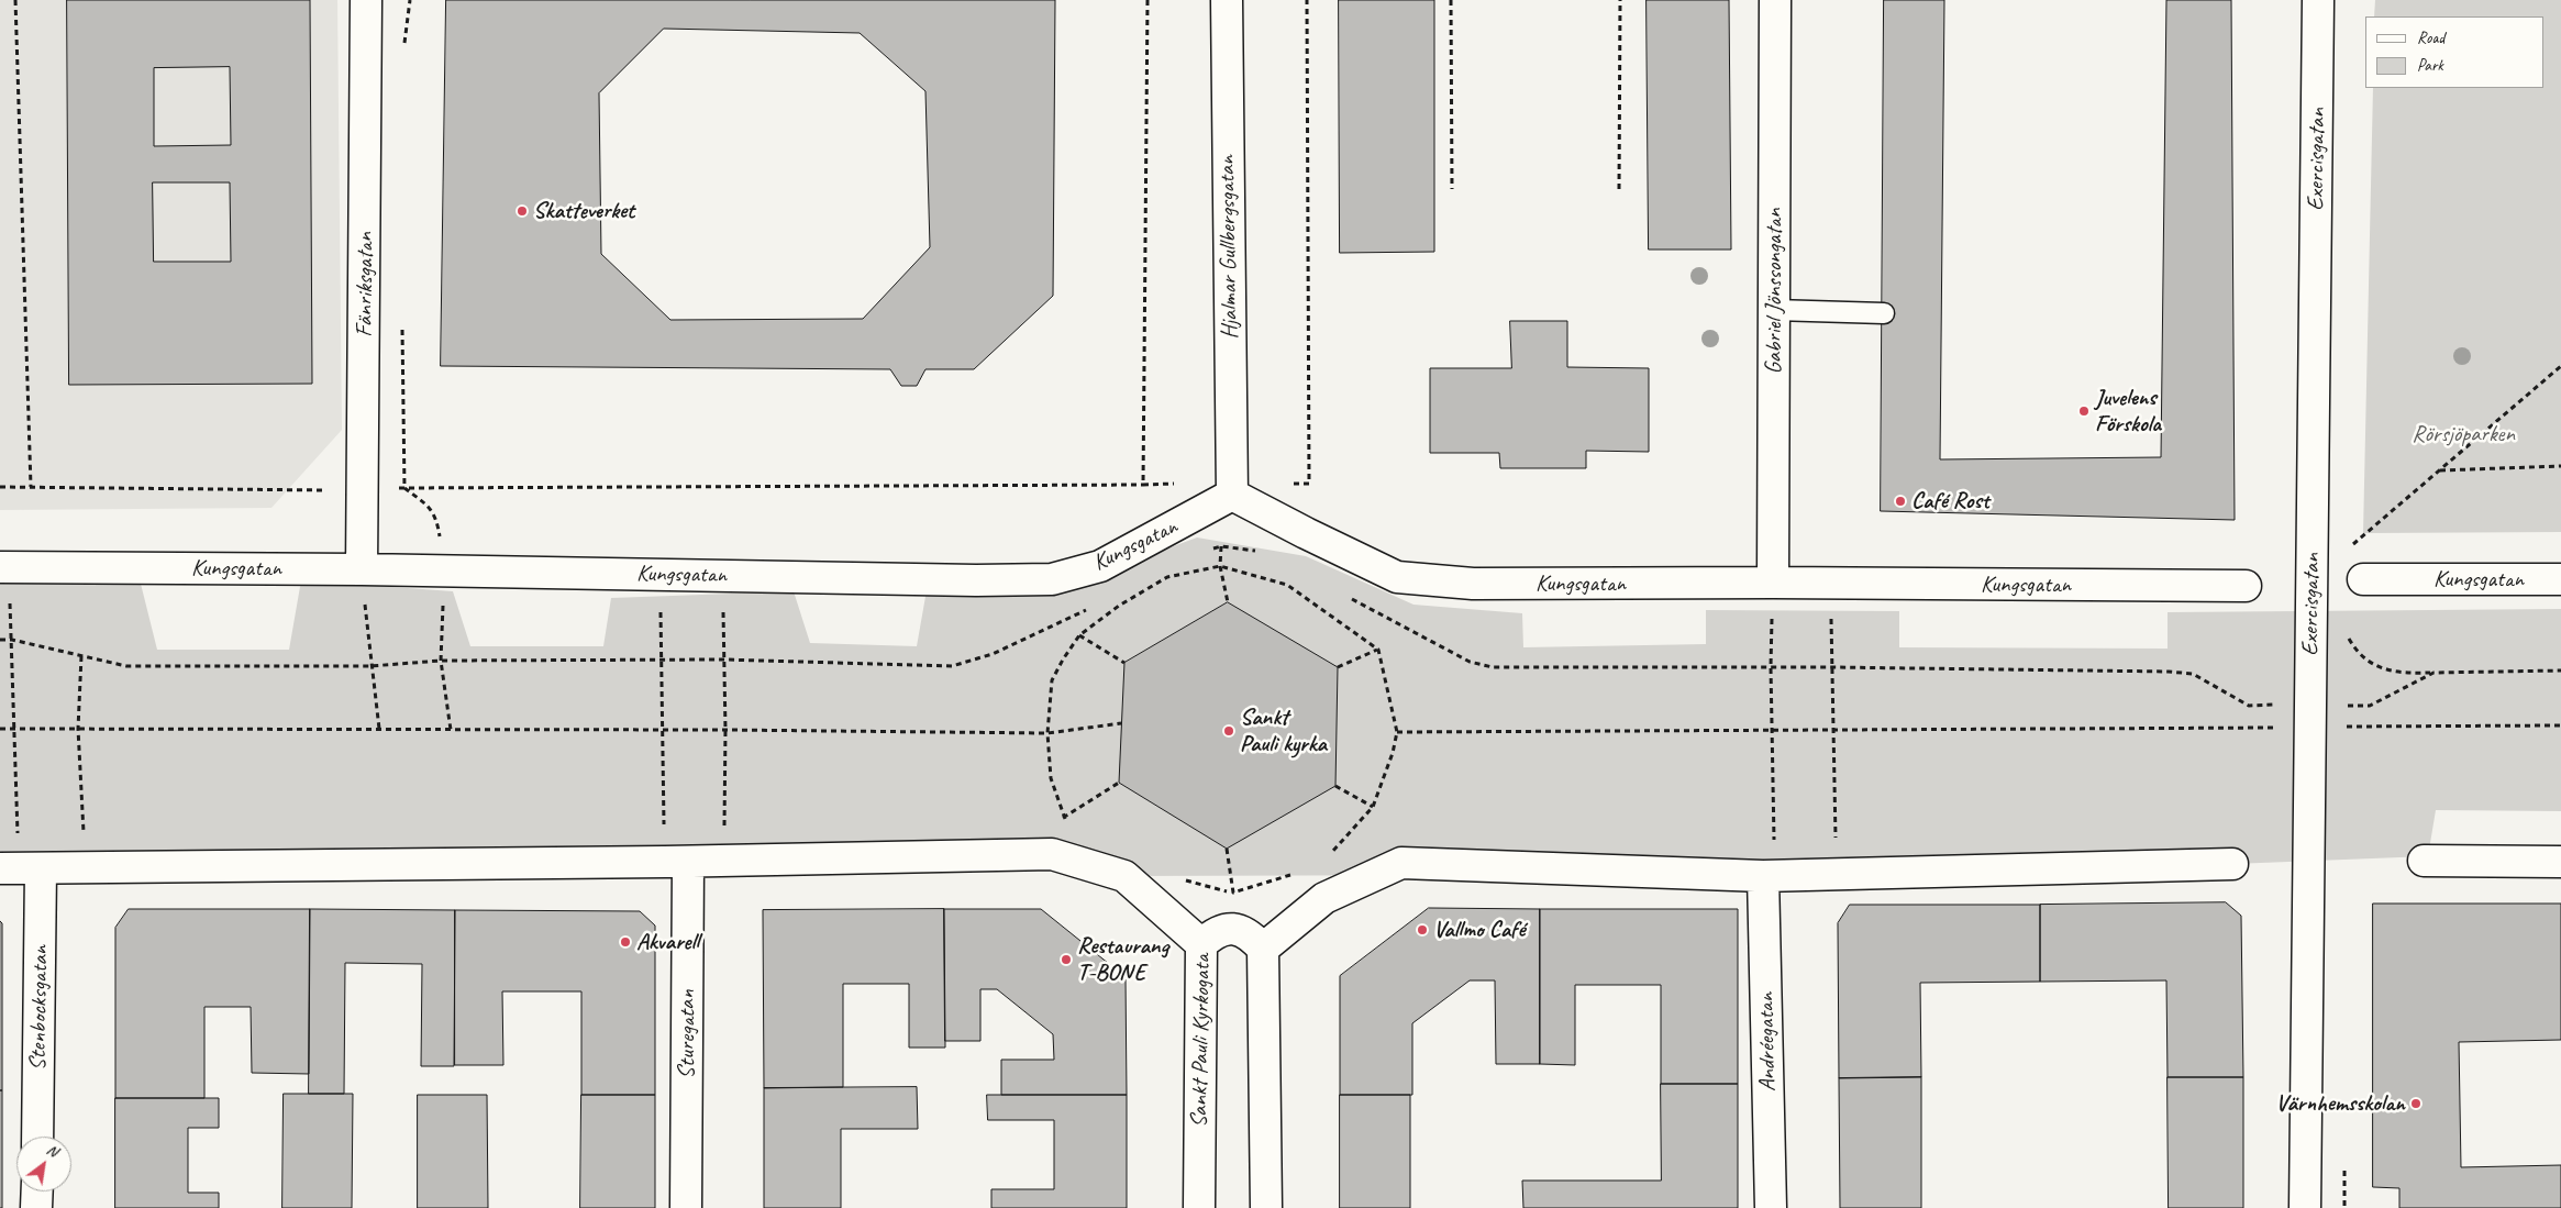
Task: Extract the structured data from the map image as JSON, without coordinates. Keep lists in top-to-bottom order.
{
  "streets": {
    "street": [
      "Exercisgatan",
      "Hjalmar Gullbergsgatan",
      "Fänriksgatan",
      "Gabriel Jönssongatan",
      "Kungsgatan",
      "Stenbocksgatan",
      "Sturegatan",
      "Sankt Pauli Kyrkogata",
      "Andréegatan"
    ]
  },
  "crossings": [
    ["Hjalmar Gullbergsgatan", "Kungsgatan"],
    ["Fänriksgatan", "Kungsgatan"],
    ["Gabriel Jönssongatan", "Kungsgatan"]
  ],
  "parks": ["Rörsjöparken"],
  "places": [
    "Skatteverket",
    "Juvelens Förskola",
    "Café Rost",
    "Sankt Pauli kyrka",
    "Vallmo Café",
    "Akvarell",
    "Restaurang T-BONE",
    "Värnhemsskolan"
  ],
  "legend": ["Road", "Park"],
  "north": "top right"
}
